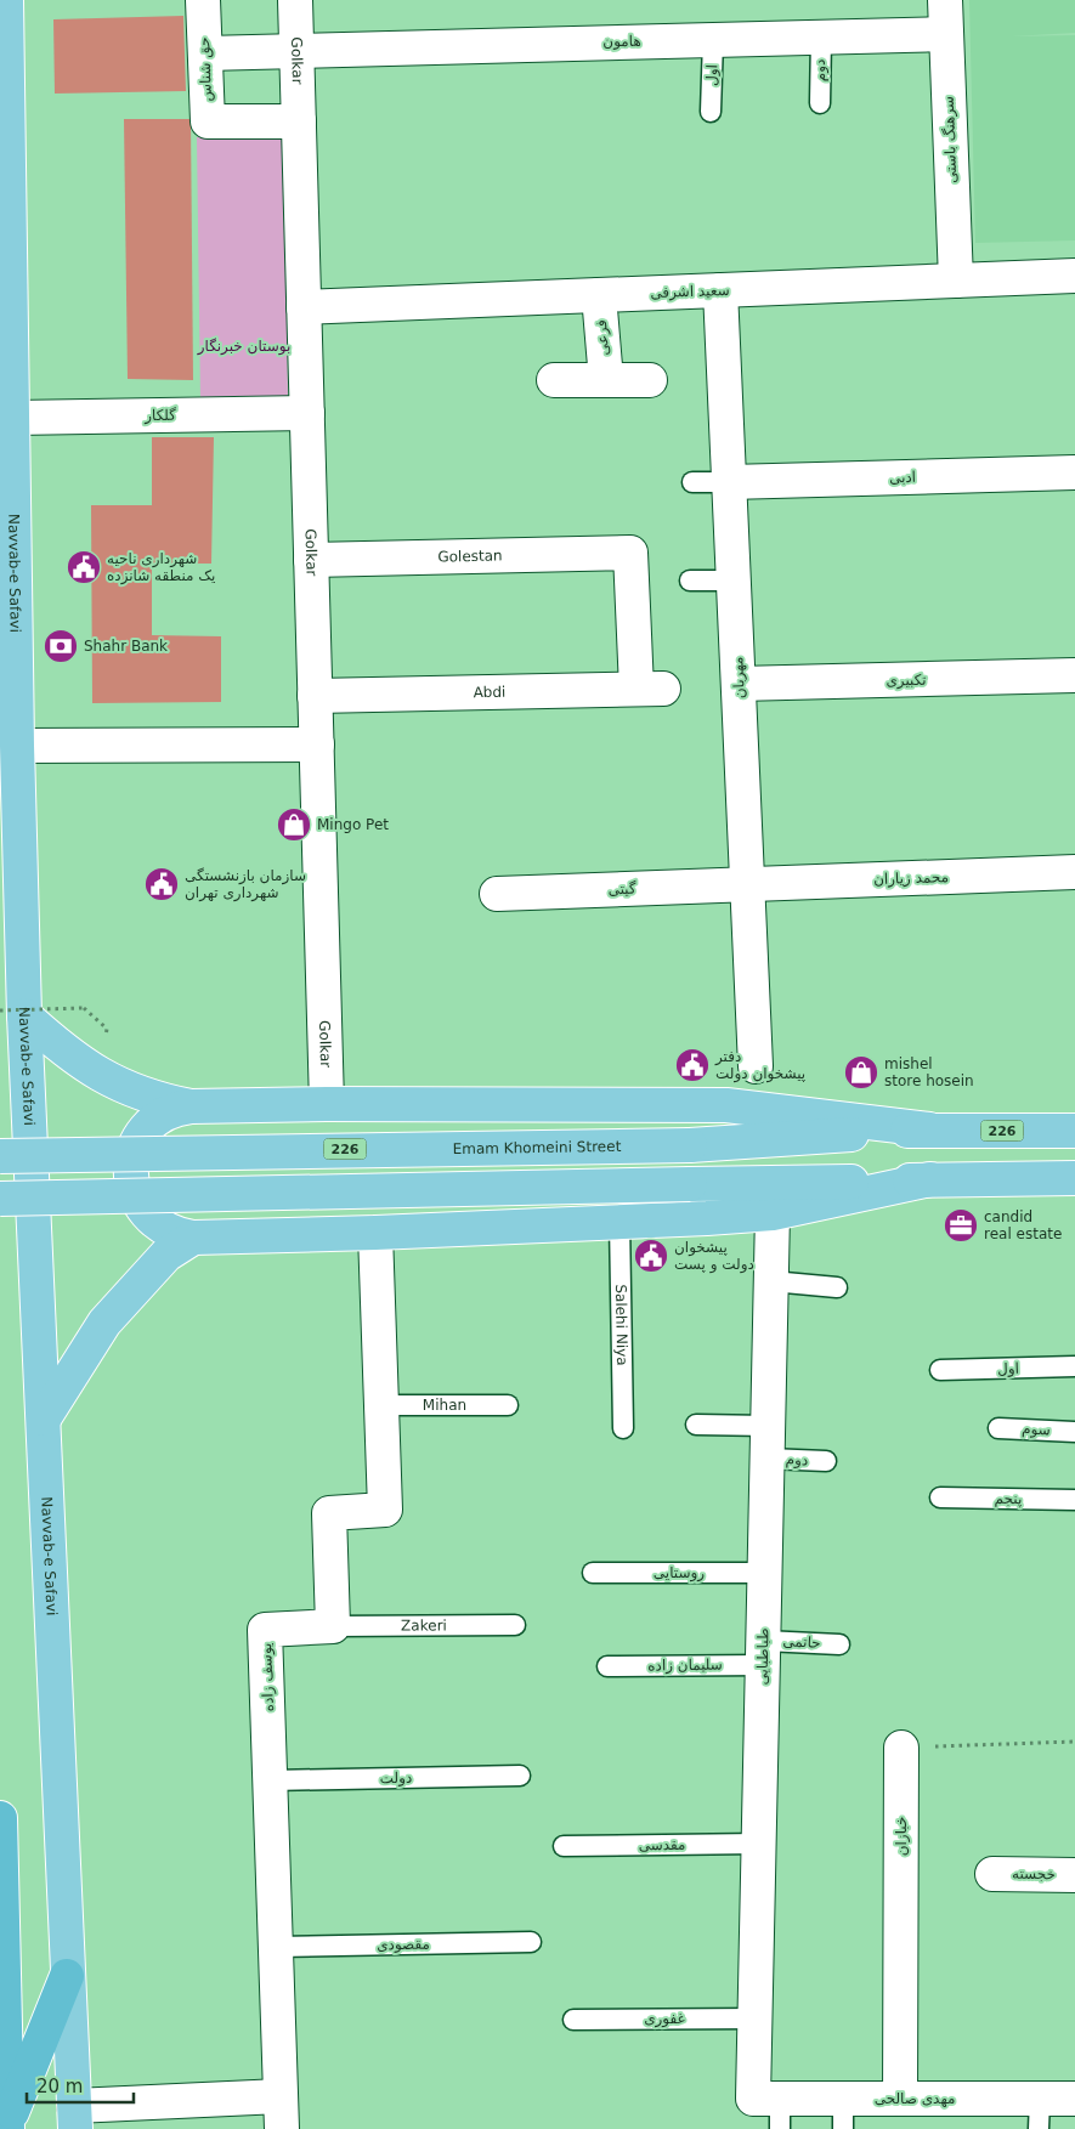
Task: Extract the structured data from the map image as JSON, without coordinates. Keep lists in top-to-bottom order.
{
  "streets": {
    "main road": ["Navvab-e Safavi", "226", "Emam Khomeini Street"],
    "street": [
      "هامون",
      "Golkar",
      "حق شناس",
      "سرهنگ باستی",
      "سعید اشرفی",
      "فرعی",
      "گلکار",
      "ادبی",
      "Golestan",
      "مهربان",
      "تکبیری",
      "Abdi",
      "محمد زیاران",
      "گیتی",
      "طباطبایی",
      "یوسف زاده",
      "خبازان",
      "خجسته",
      "مهدی صالحی"
    ],
    "lane": [
      "دوم",
      "اول",
      "Salehi Niya",
      "Mihan",
      "سوم",
      "پنجم",
      "روستایی",
      "Zakeri",
      "حاتمی",
      "سلیمان زاده",
      "دولت",
      "مقدسی",
      "مقصودی",
      "غفوری"
    ]
  },
  "crossings": [
    ["هامون", "Golkar"],
    ["هامون", "حق شناس"],
    ["هامون", "دوم"],
    ["هامون", "اول"],
    ["هامون", "سرهنگ باستی"],
    ["Golkar", "حق شناس"],
    ["Golkar", "سعید اشرفی"],
    ["Golkar", "گلکار"],
    ["Golkar", "Golestan"],
    ["Golkar", "Abdi"],
    ["دوم", "طباطبایی"],
    ["سرهنگ باستی", "سعید اشرفی"],
    ["سعید اشرفی", "فرعی"],
    ["سعید اشرفی", "مهربان"],
    ["گلکار", "Navvab-e Safavi"],
    ["ادبی", "مهربان"],
    ["Golestan", "Abdi"],
    ["مهربان", "تکبیری"],
    ["مهربان", "محمد زیاران"],
    ["مهربان", "گیتی"],
    ["محمد زیاران", "گیتی"],
    ["روستایی", "طباطبایی"],
    ["Zakeri", "یوسف زاده"],
    ["حاتمی", "طباطبایی"],
    ["حاتمی", "سلیمان زاده"],
    ["طباطبایی", "سلیمان زاده"],
    ["طباطبایی", "مقدسی"],
    ["طباطبایی", "غفوری"],
    ["طباطبایی", "مهدی صالحی"],
    ["یوسف زاده", "دولت"],
    ["یوسف زاده", "مقصودی"],
    ["خبازان", "مهدی صالحی"]
  ],
  "parks": ["بوستان خبرنگار"],
  "places": {
    "public building": [
      "شهرداری ناحیه یک منطقه شانزده",
      "سازمان بازنشستگی شهرداری تهران",
      "دفتر پیشخوان دولت",
      "پیشخوان دولت و پست"
    ],
    "bank": ["Shahr Bank"],
    "shop": ["Mingo Pet", "mishel store hosein"],
    "office": ["candid real estate"]
  },
  "scale_bar": "20 m"
}
